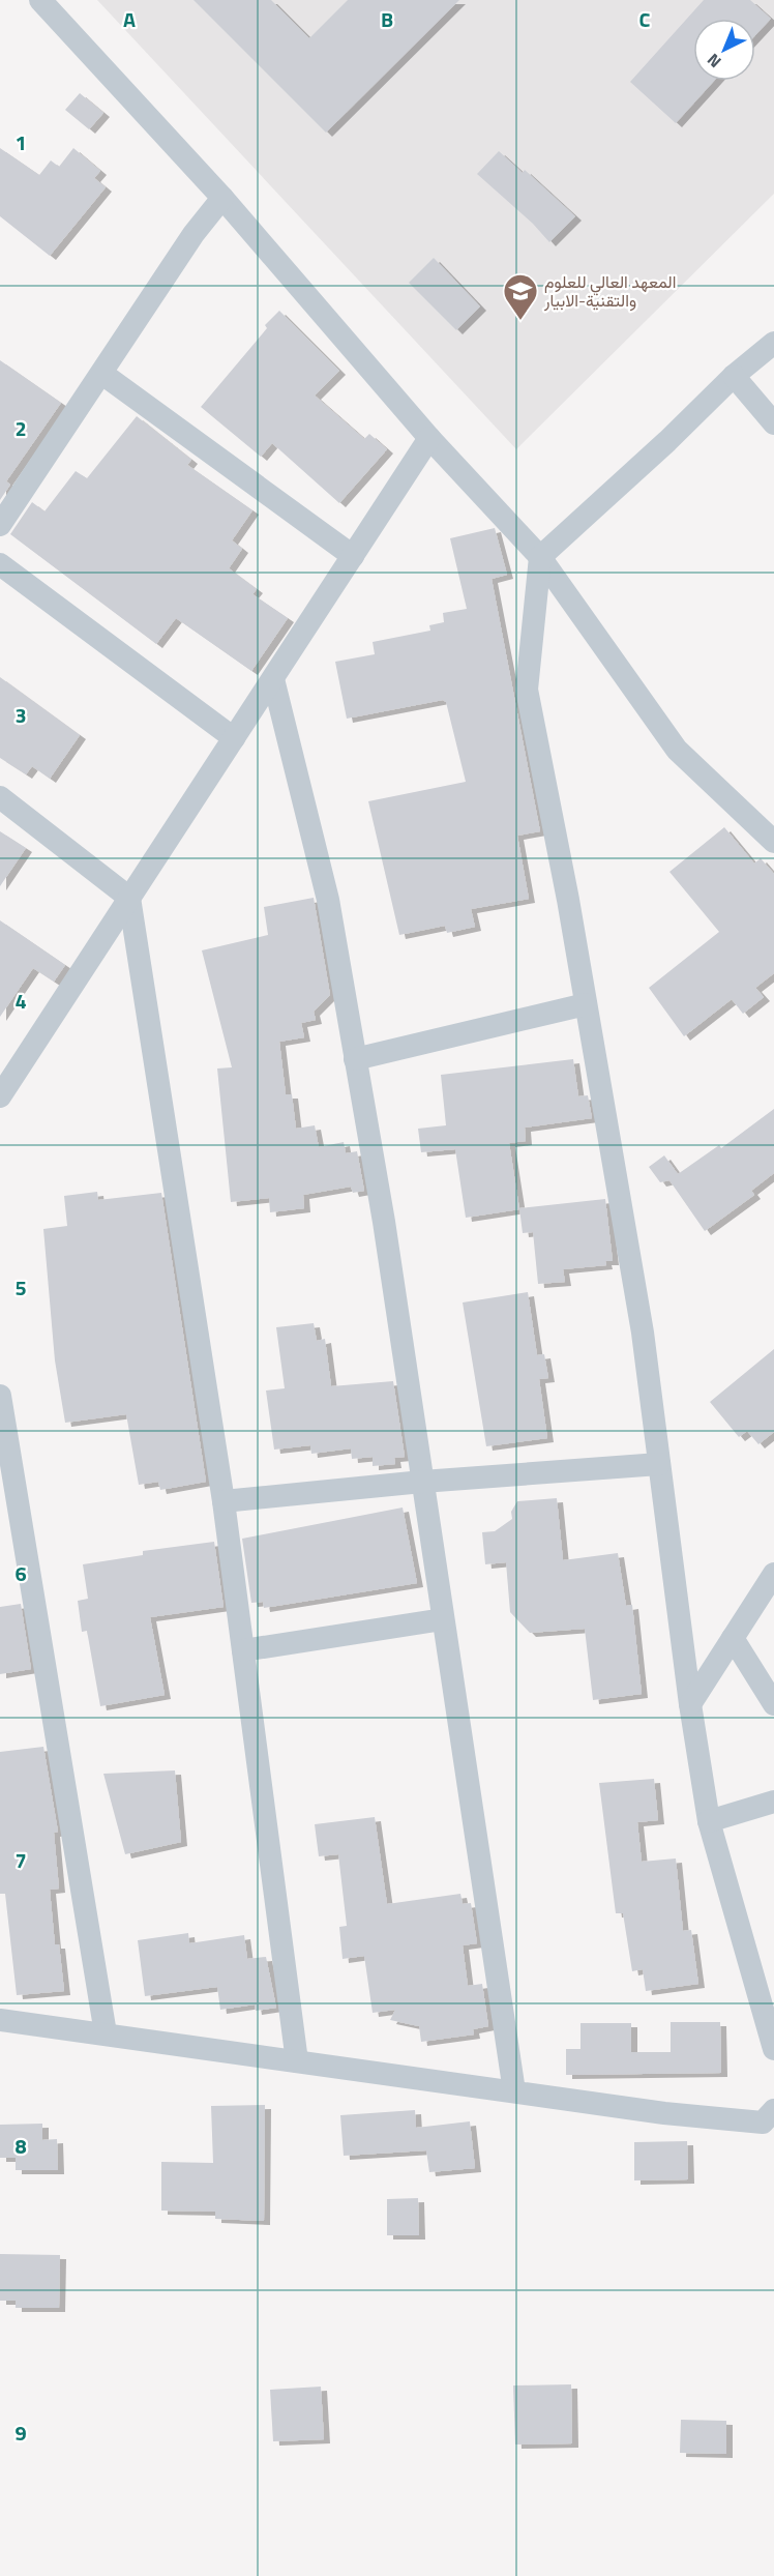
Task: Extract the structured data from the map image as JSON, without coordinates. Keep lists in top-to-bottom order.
{
  "places": {
    "school or university": ["المعهد العالي للعلوم والتقنية-الابيار"]
  },
  "north": "bottom left",
  "grid": {
    "columns": ["A", "B", "C"],
    "rows": [
      "1",
      "2",
      "3",
      "4",
      "5",
      "6",
      "7",
      "8",
      "9"
    ]
  }
}
